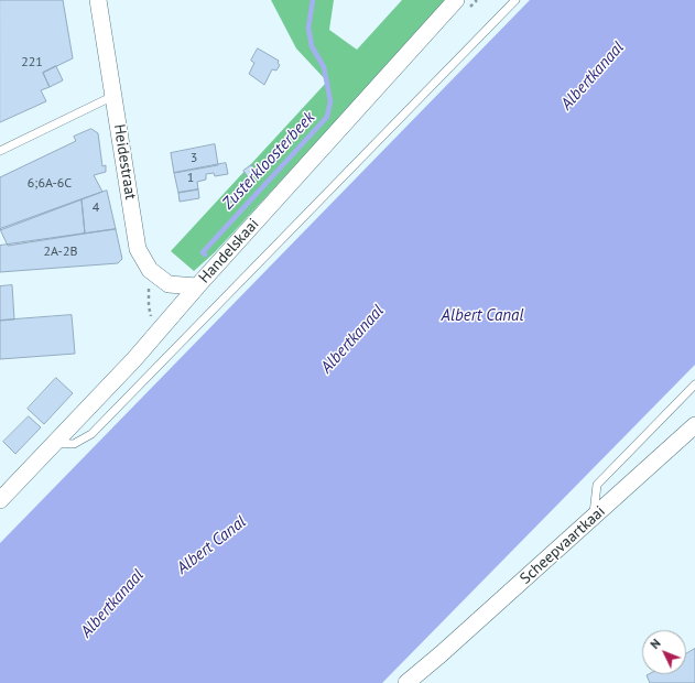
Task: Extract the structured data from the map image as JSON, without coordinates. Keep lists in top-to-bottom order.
{
  "streets": {
    "street": ["Heidestraat", "Handelskaai", "Scheepvaartkaai"]
  },
  "crossings": [
    ["Heidestraat", "Handelskaai"]
  ],
  "water": ["Albertkanaal", "Zusterkloosterbeek", "Albert Canal"],
  "house_numbers": [
    "221",
    "3",
    "1",
    "6;6A-6C",
    "4",
    "2A-2B"
  ],
  "north": "top left"
}
